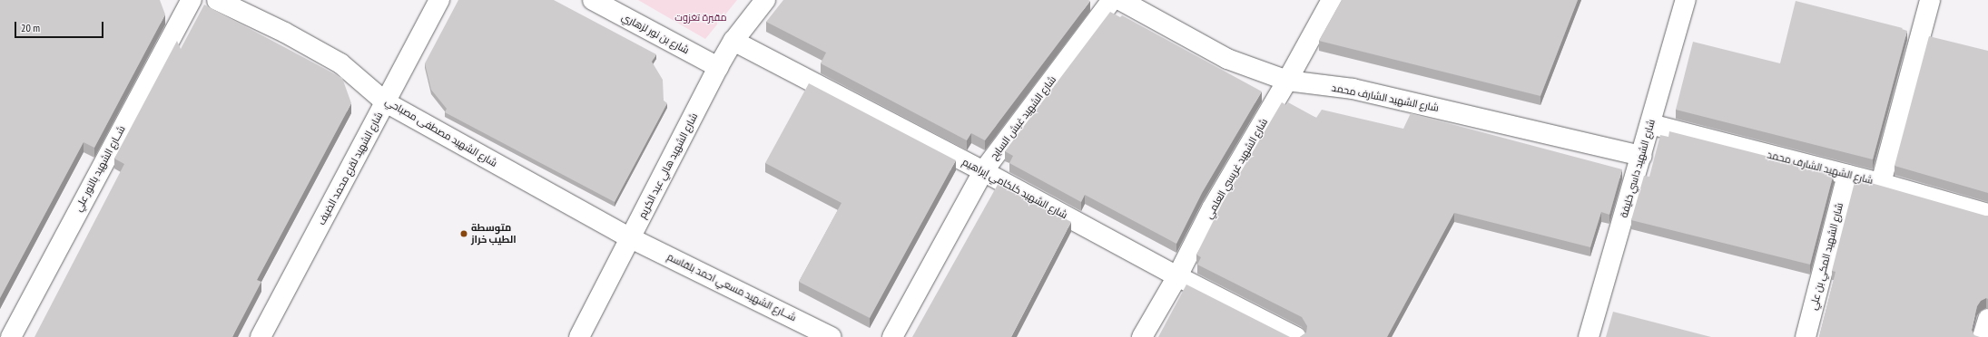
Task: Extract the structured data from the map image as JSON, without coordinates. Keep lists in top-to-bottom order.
{
  "streets": {
    "street": [
      "شارع بن نور لزهاري",
      "شارع الشهيد الشارف محمد",
      "شارع الشهيد غبش السايح",
      "شارع الشهيد مصطفى مصباحي",
      "شارع الشهيد هالي عبد الكريم",
      "شــارع الشهيد بالنور علي",
      "شارع الشهيد لقرع محمد الضيف",
      "شارع الشهيد غريسي العلمي",
      "شارع الشهيد داسي خليفة",
      "شارع الشهيد كلكامي إبراهيم",
      "شارع الشهيد المكي بن علي",
      "شــارع الشهيد مسعي احمد بلقاسم"
    ]
  },
  "crossings": [
    ["شارع بن نور لزهاري", "شارع الشهيد هالي عبد الكريم"],
    ["شارع الشهيد الشارف محمد", "شارع الشهيد غريسي العلمي"],
    ["شارع الشهيد الشارف محمد", "شارع الشهيد داسي خليفة"],
    ["شارع الشهيد الشارف محمد", "شارع الشهيد المكي بن علي"],
    ["شارع الشهيد غبش السايح", "شارع الشهيد كلكامي إبراهيم"],
    ["شارع الشهيد مصطفى مصباحي", "شارع الشهيد هالي عبد الكريم"],
    ["شارع الشهيد مصطفى مصباحي", "شارع الشهيد لقرع محمد الضيف"],
    ["شارع الشهيد مصطفى مصباحي", "شــارع الشهيد مسعي احمد بلقاسم"],
    ["شارع الشهيد هالي عبد الكريم", "شارع الشهيد كلكامي إبراهيم"],
    ["شارع الشهيد هالي عبد الكريم", "شــارع الشهيد مسعي احمد بلقاسم"],
    ["شارع الشهيد غريسي العلمي", "شارع الشهيد كلكامي إبراهيم"]
  ],
  "parks": ["مقبرة تغزوت"],
  "places": ["متوسطة الطيب خراز"],
  "scale_bar": "20 m"
}
